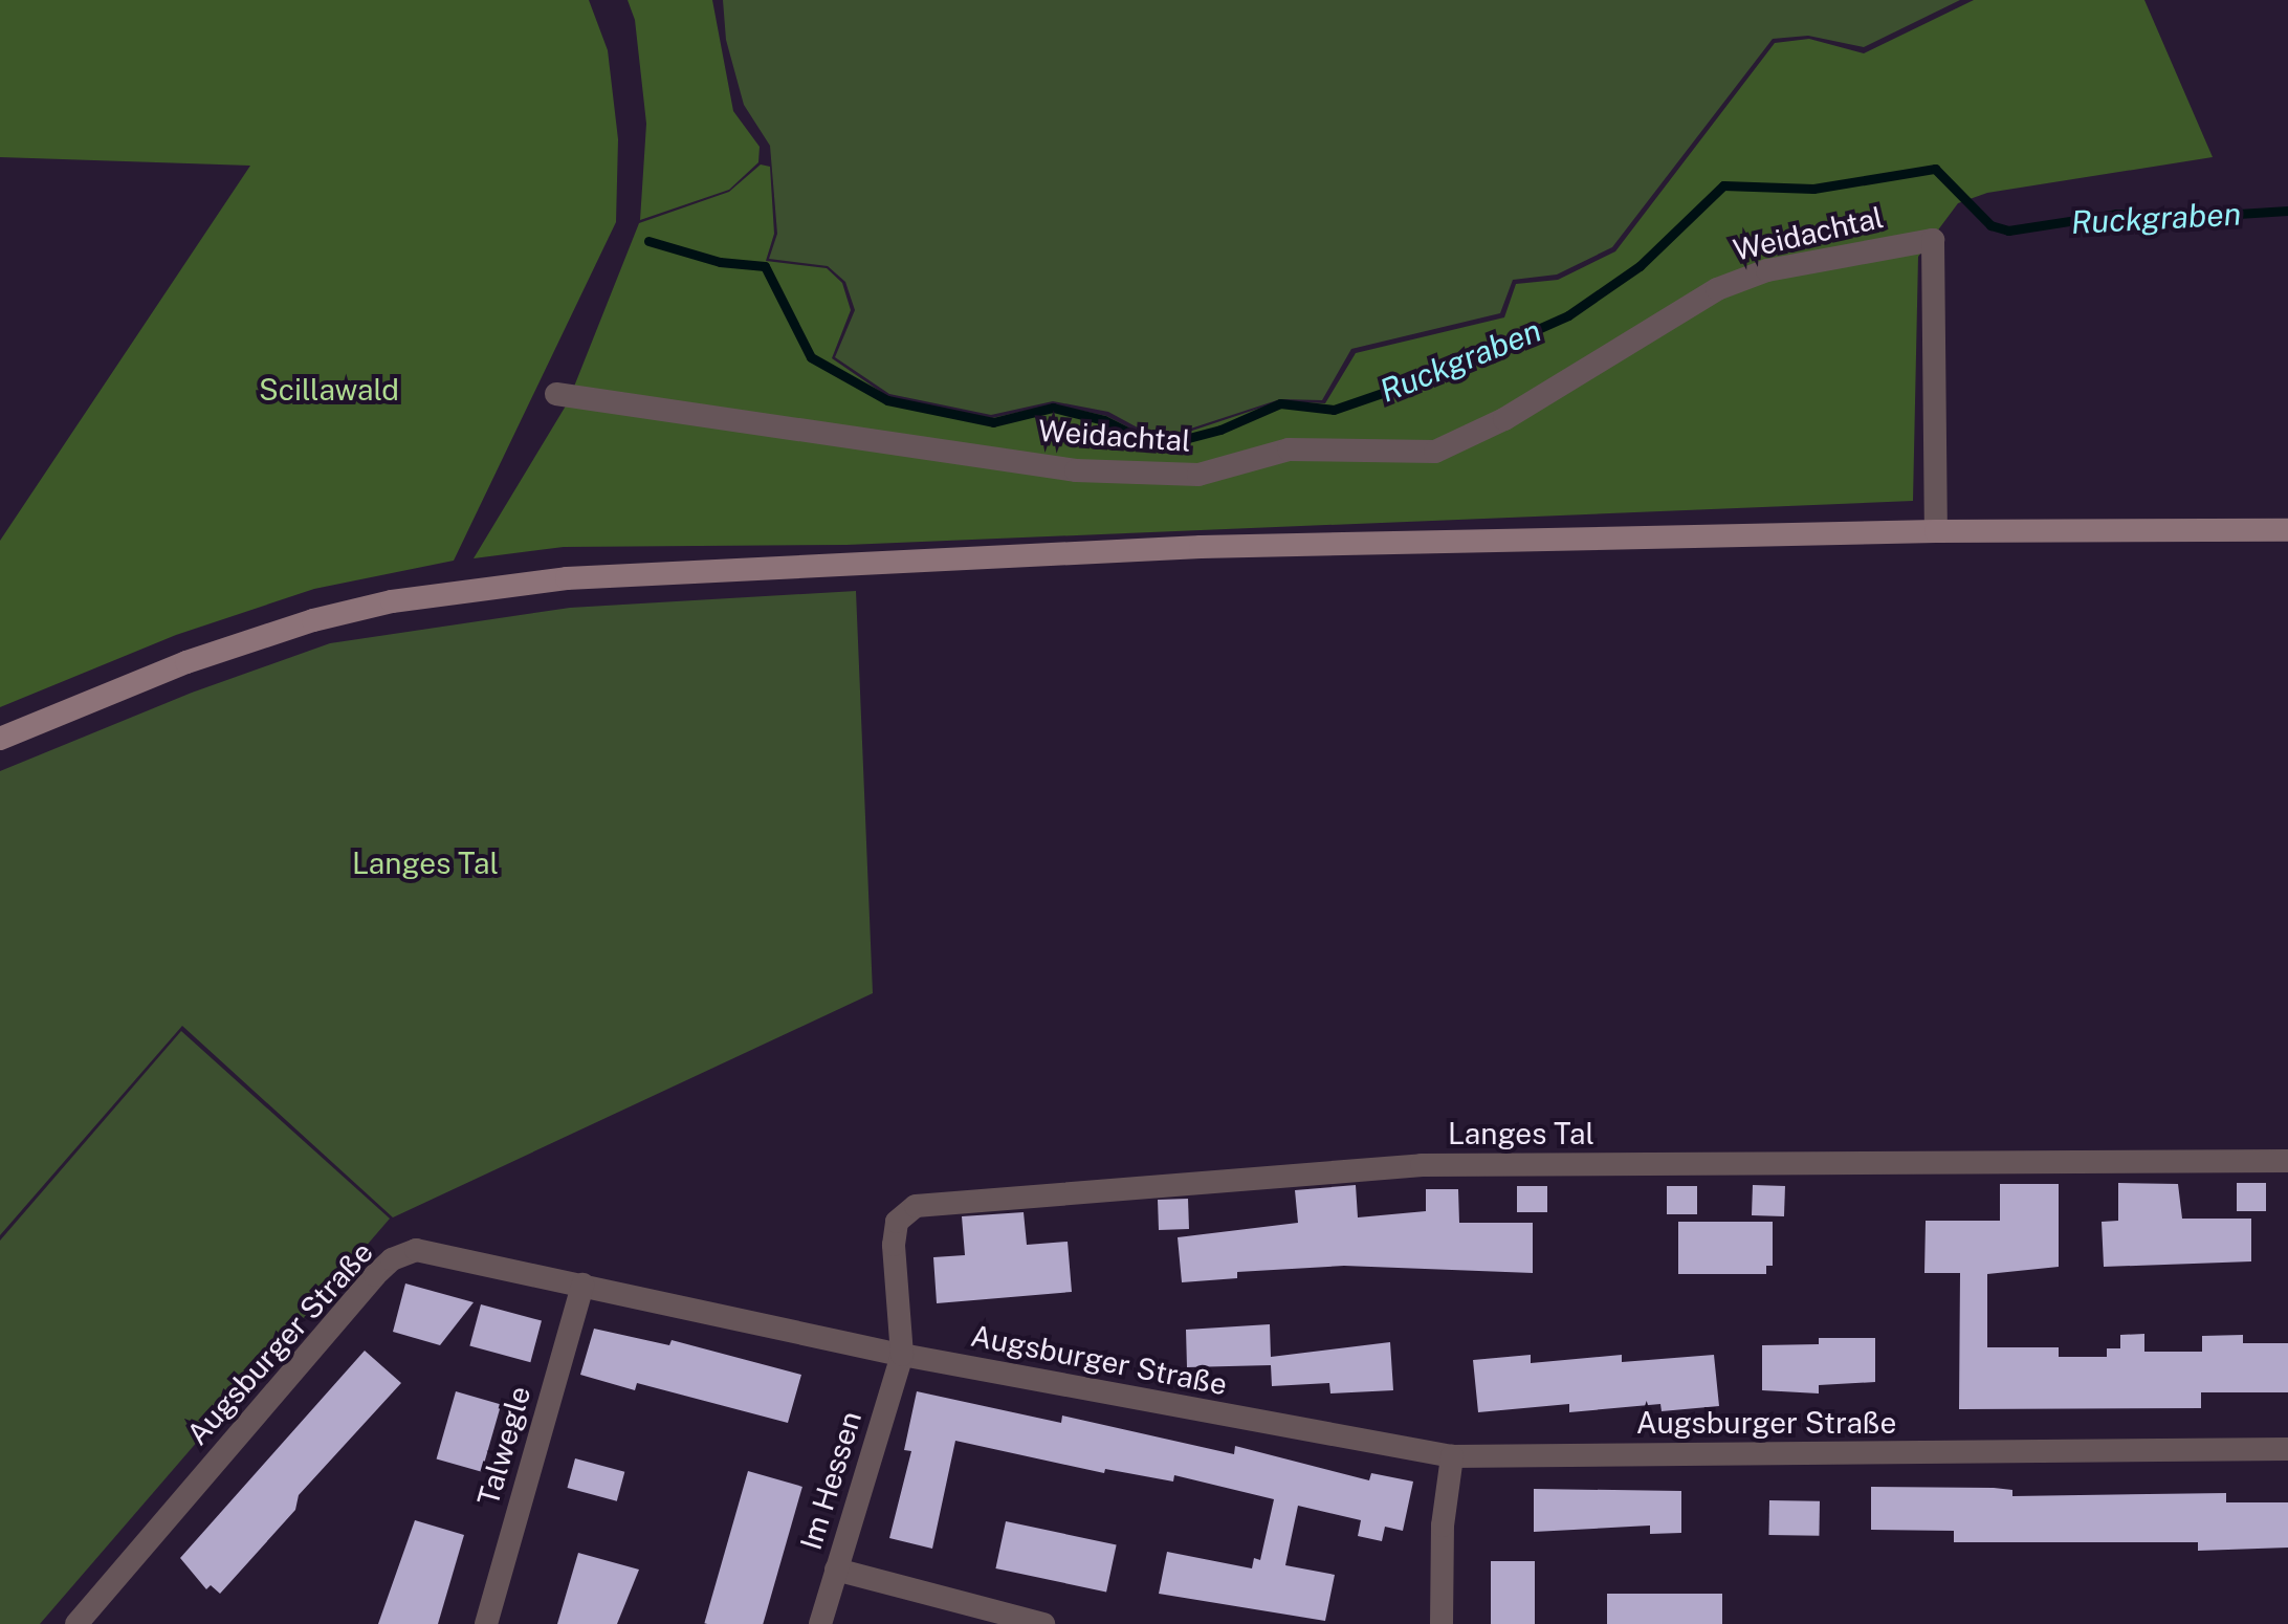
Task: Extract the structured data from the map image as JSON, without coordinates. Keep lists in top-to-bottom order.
{
  "streets": {
    "street": [
      "Weidachtal",
      "Langes Tal",
      "Augsburger Straße",
      "Talwegle",
      "Im Hessen"
    ]
  },
  "crossings": [
    ["Langes Tal", "Augsburger Straße"],
    ["Langes Tal", "Im Hessen"],
    ["Augsburger Straße", "Talwegle"],
    ["Augsburger Straße", "Im Hessen"]
  ],
  "water": ["Ruckgraben"],
  "parks": ["Scillawald", "Langes Tal"]
}
